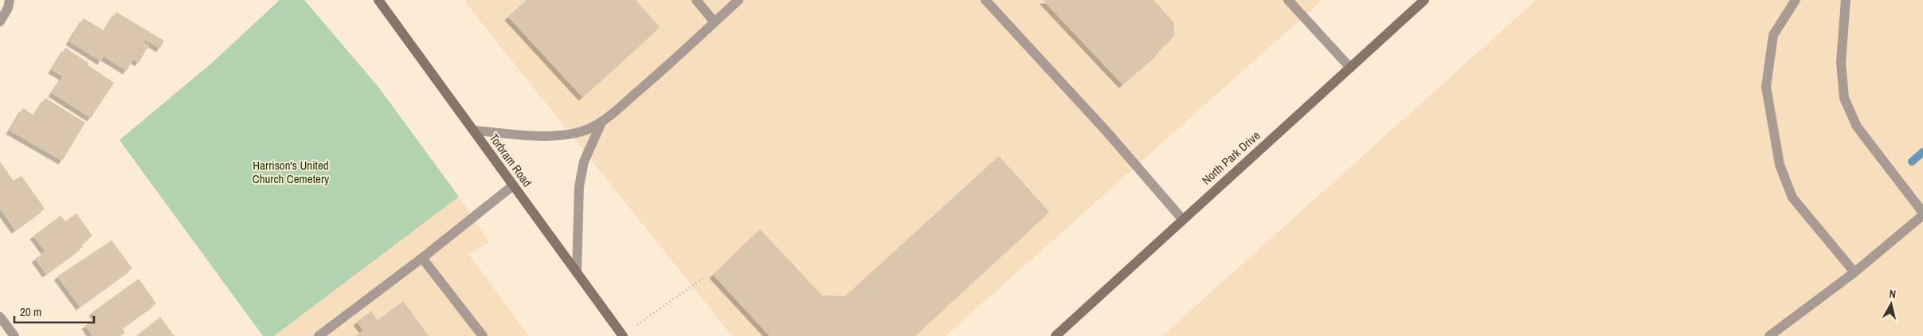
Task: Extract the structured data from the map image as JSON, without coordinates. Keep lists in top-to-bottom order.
{
  "streets": {
    "main road": ["North Park Drive", "Torbram Road"]
  },
  "parks": ["Harrison's United Church Cemetery"],
  "scale_bar": "20 m",
  "north": "top"
}
